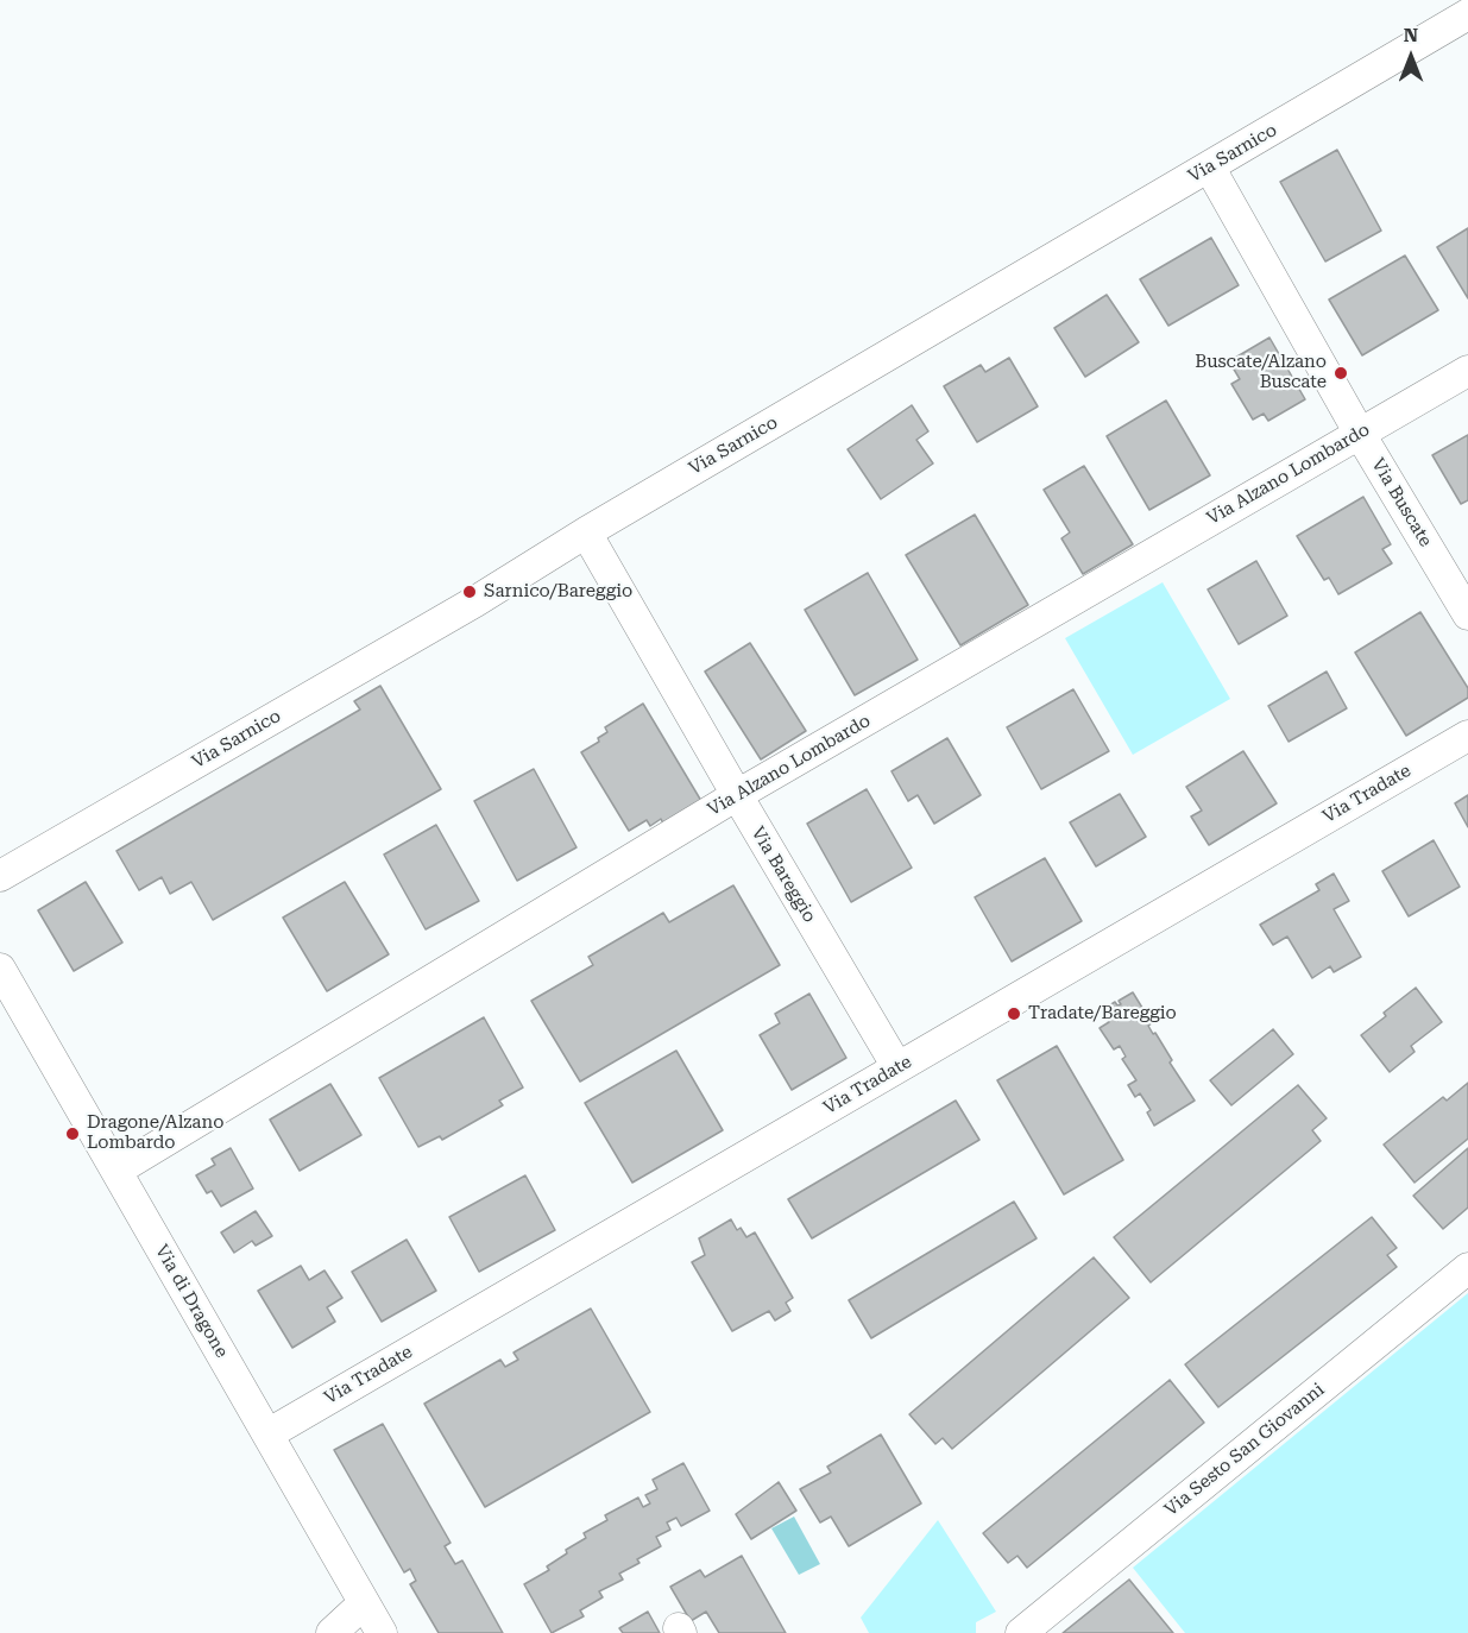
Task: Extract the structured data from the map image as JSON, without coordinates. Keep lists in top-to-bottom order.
{
  "streets": {
    "street": [
      "Via Sarnico",
      "Via Alzano Lombardo",
      "Via Buscate",
      "Via Tradate",
      "Via Bareggio",
      "Via di Dragone",
      "Via Sesto San Giovanni"
    ]
  },
  "crossings": [
    ["Via Sarnico", "Via Buscate"],
    ["Via Sarnico", "Via Bareggio"],
    ["Via Alzano Lombardo", "Via Buscate"],
    ["Via Alzano Lombardo", "Via Bareggio"],
    ["Via Alzano Lombardo", "Via di Dragone"],
    ["Via Tradate", "Via Bareggio"],
    ["Via Tradate", "Via di Dragone"]
  ],
  "places": [
    "Buscate/Alzano Buscate",
    "Sarnico/Bareggio",
    "Tradate/Bareggio",
    "Dragone/Alzano Lombardo"
  ],
  "north": "top"
}
